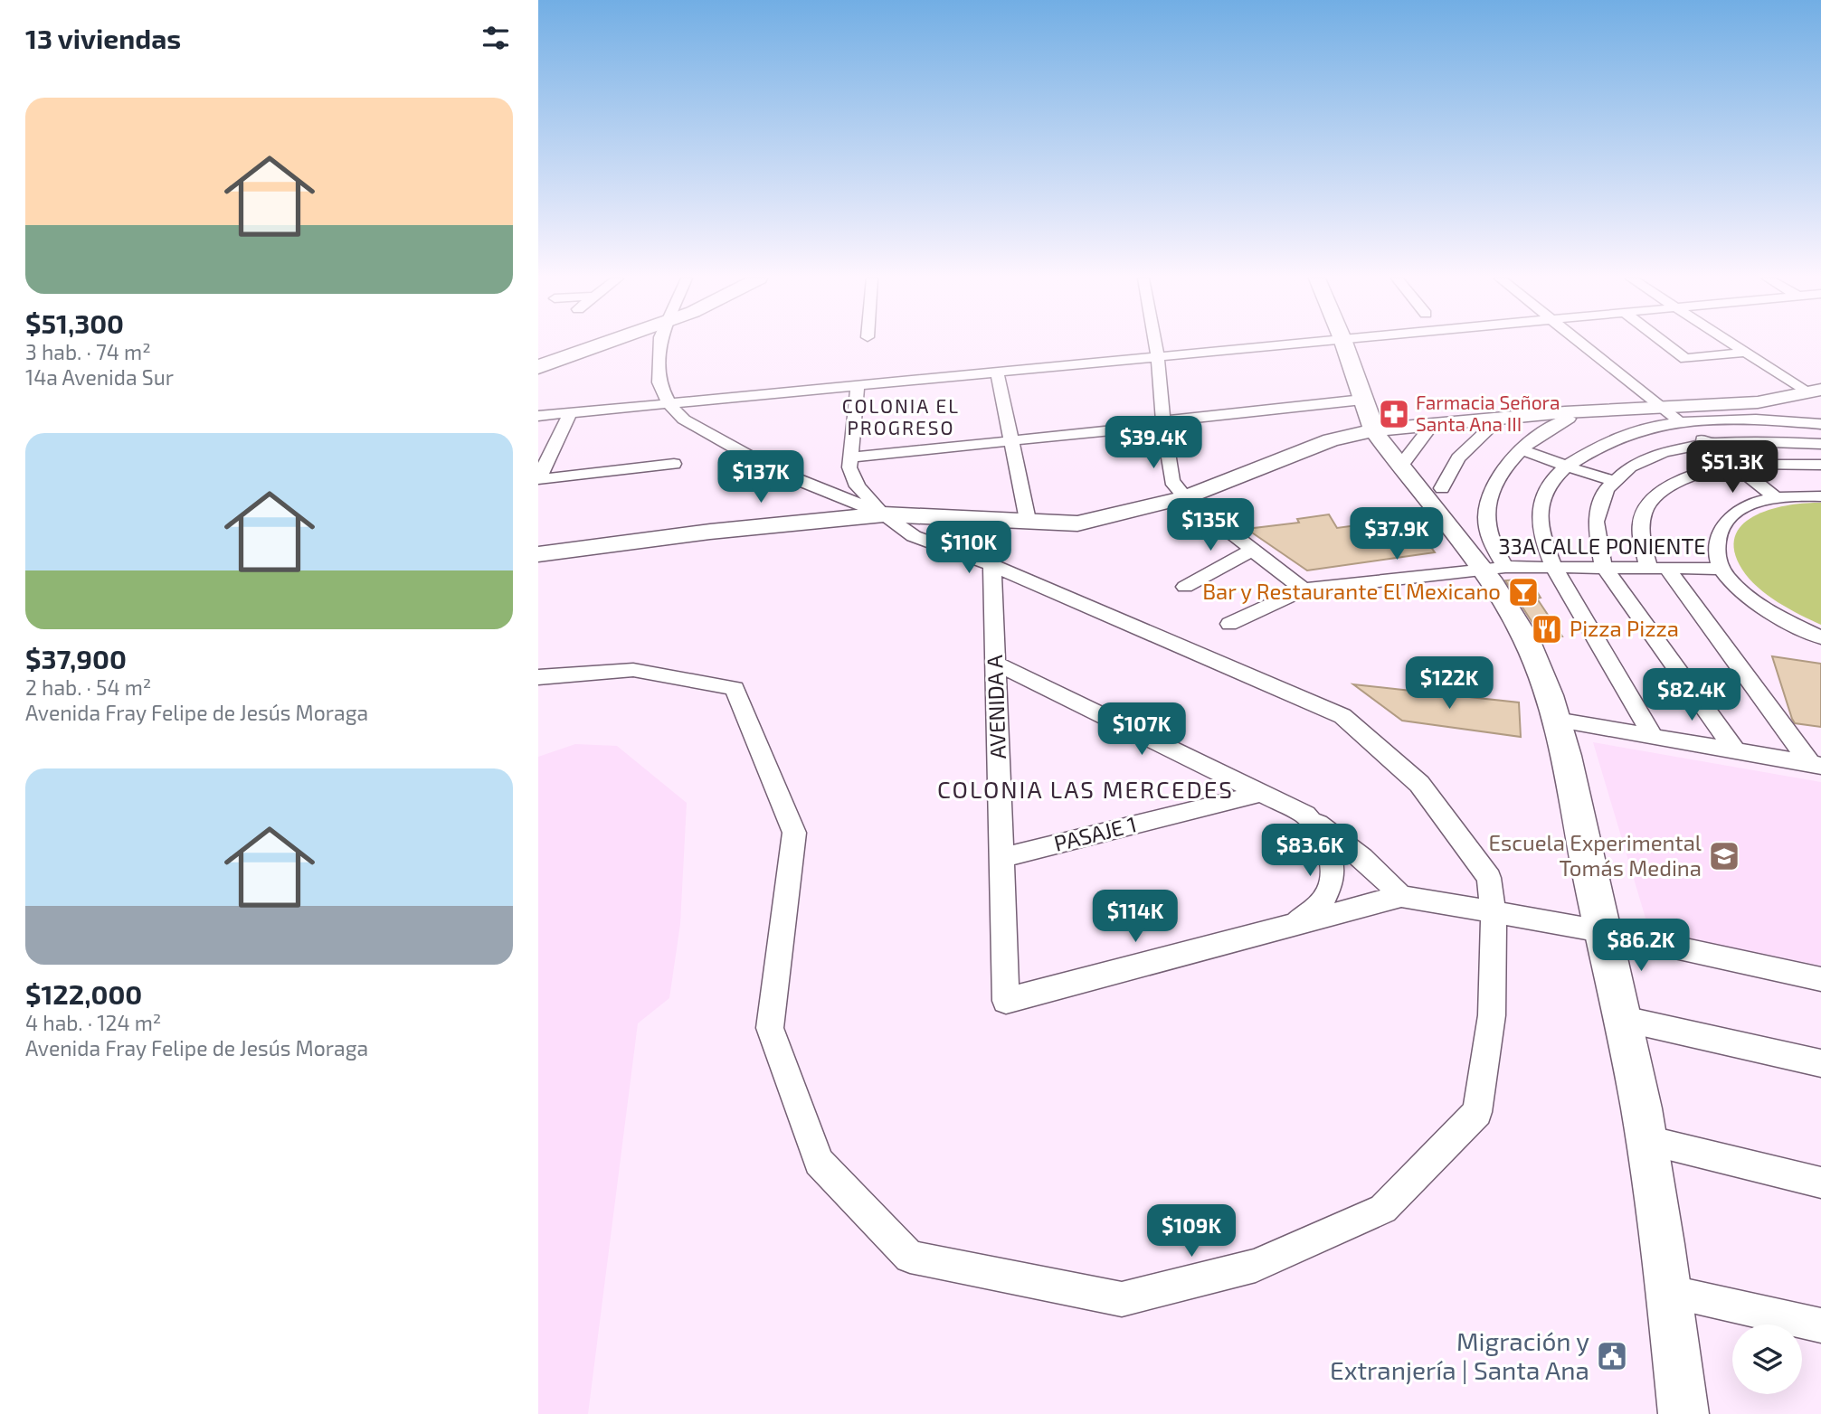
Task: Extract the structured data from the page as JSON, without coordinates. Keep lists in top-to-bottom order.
{
  "streets": {
    "street": ["33A CALLE PONIENTE", "AVENIDA A", "PASAJE 1"]
  },
  "crossings": [
    ["AVENIDA A", "PASAJE 1"]
  ],
  "districts": ["COLONIA EL PROGRESO", "COLONIA LAS MERCEDES"],
  "places": {
    "pharmacy": ["Farmacia Señora Santa Ana III"],
    "bar": ["Bar y Restaurante El Mexicano"],
    "restaurant": ["Pizza Pizza"],
    "school or university": ["Escuela Experimental Tomás Medina"],
    "public building": ["Migración y Extranjería | Santa Ana"]
  },
  "page": {
    "heading": "13 viviendas",
    "list": [
      {
        "name": "$51,300",
        "note": "3 hab. · 74 m² · 14a Avenida Sur"
      },
      {
        "name": "$37,900",
        "note": "2 hab. · 54 m² · Avenida Fray Felipe de Jesús Moraga"
      },
      {
        "name": "$122,000",
        "note": "4 hab. · 124 m² · Avenida Fray Felipe de Jesús Moraga"
      }
    ],
    "price": [
      "$39.4K",
      "$51.3K",
      "$137K",
      "$135K",
      "$37.9K",
      "$110K",
      "$122K",
      "$82.4K",
      "$107K",
      "$83.6K",
      "$114K",
      "$86.2K",
      "$109K"
    ]
  }
}
